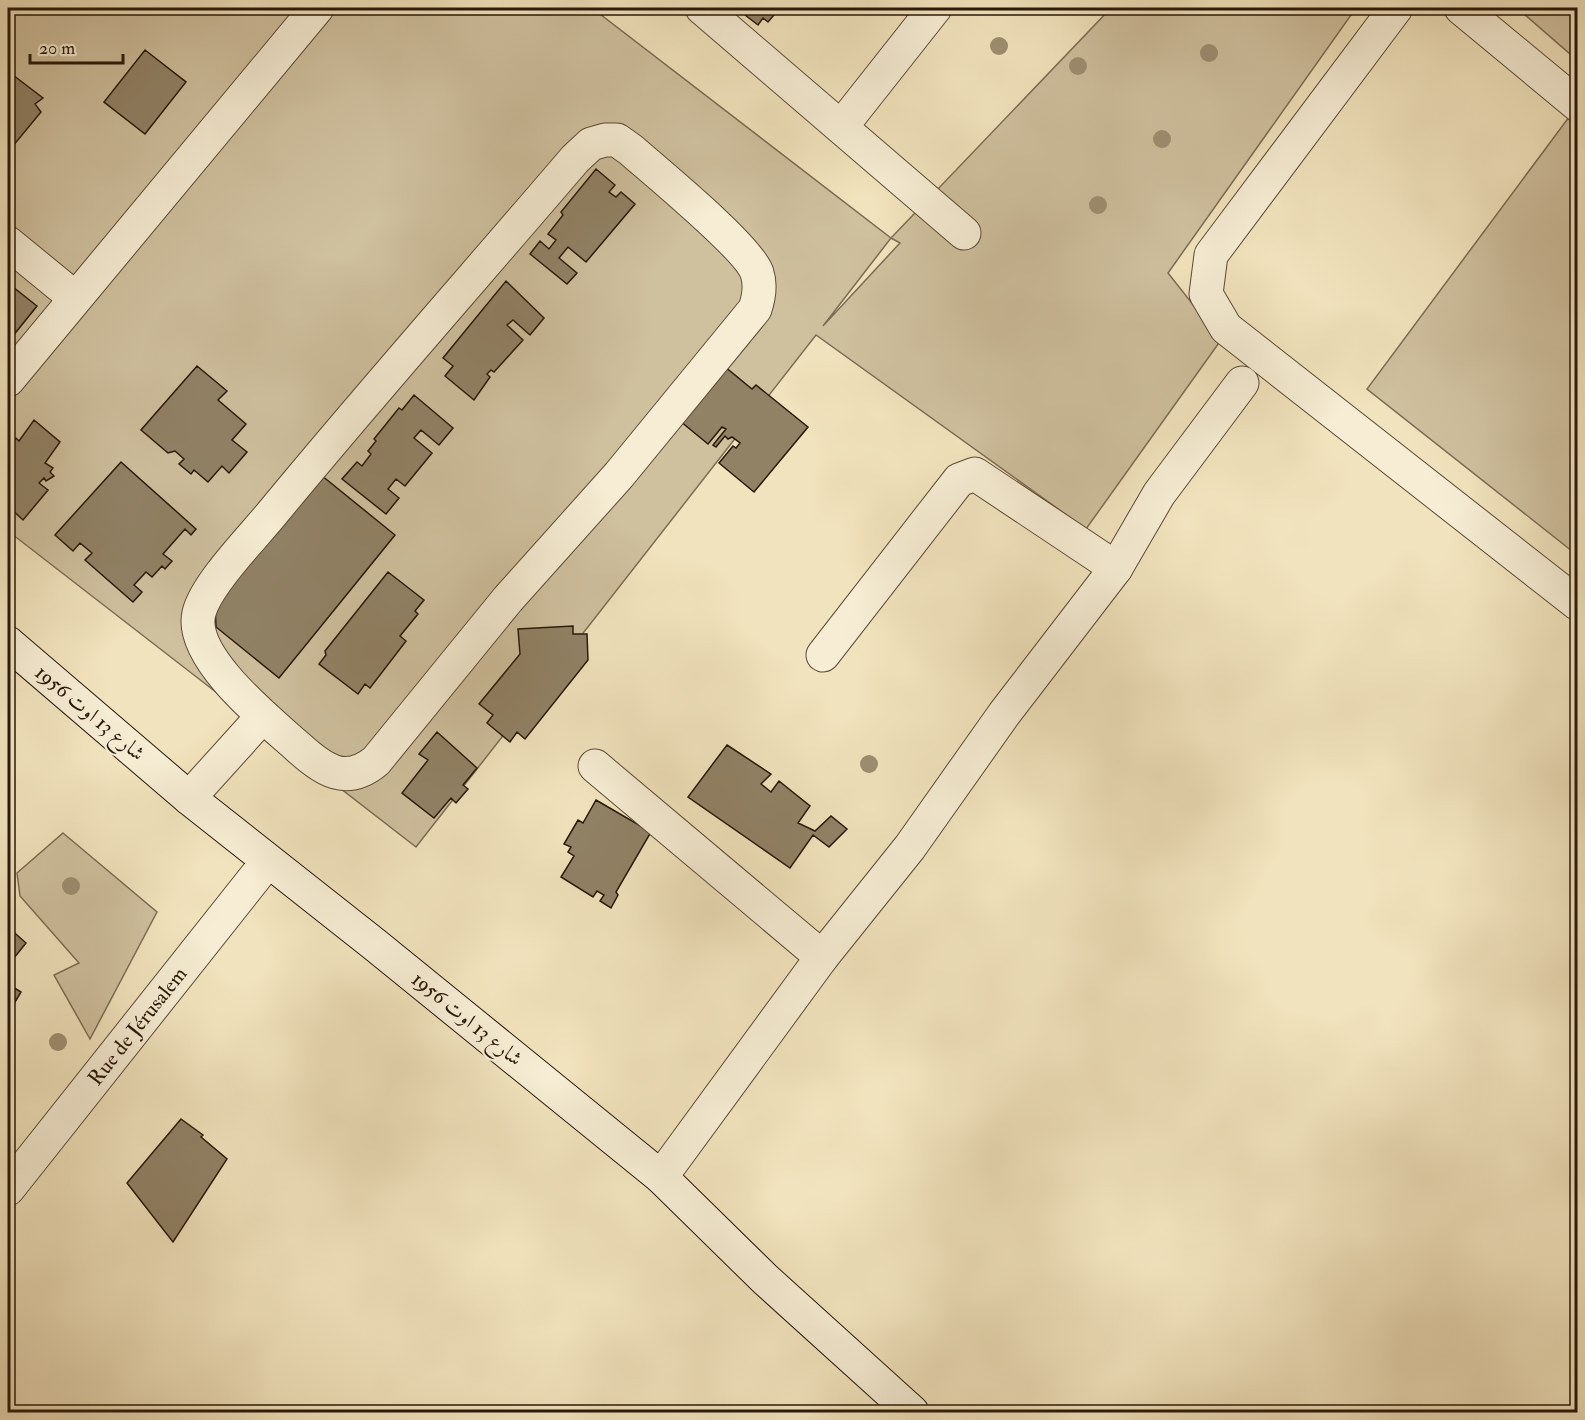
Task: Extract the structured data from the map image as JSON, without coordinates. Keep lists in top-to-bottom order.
{
  "streets": {
    "street": ["شارع 13 اوت 1956", "Rue de Jérusalem"]
  },
  "crossings": [
    ["شارع 13 اوت 1956", "Rue de Jérusalem"]
  ],
  "scale_bar": "20 m"
}
